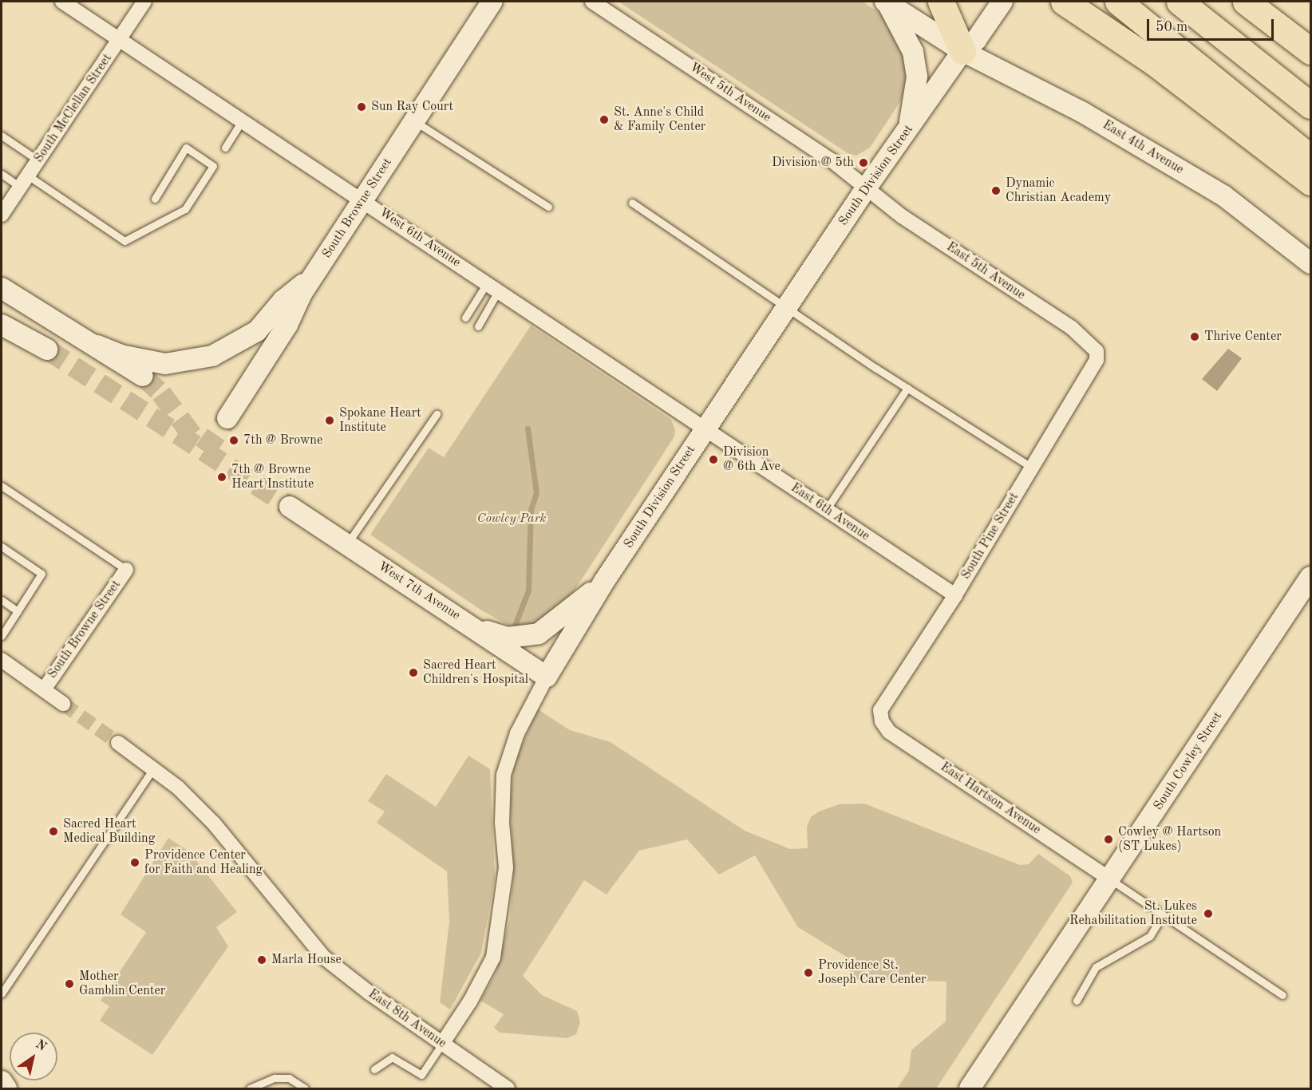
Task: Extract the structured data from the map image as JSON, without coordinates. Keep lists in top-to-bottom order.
{
  "streets": {
    "street": [
      "West 5th Avenue",
      "South McClellan Street",
      "East 4th Avenue",
      "South Division Street",
      "South Browne Street",
      "West 6th Avenue",
      "East 5th Avenue",
      "East 6th Avenue",
      "South Pine Street",
      "West 7th Avenue",
      "South Cowley Street",
      "East Hartson Avenue",
      "East 8th Avenue"
    ]
  },
  "crossings": [
    ["West 5th Avenue", "South Division Street"],
    ["West 5th Avenue", "East 5th Avenue"],
    ["South McClellan Street", "West 6th Avenue"],
    ["East 4th Avenue", "South Division Street"],
    ["South Division Street", "West 6th Avenue"],
    ["South Division Street", "East 5th Avenue"],
    ["South Division Street", "East 6th Avenue"],
    ["South Division Street", "West 7th Avenue"],
    ["South Division Street", "East 8th Avenue"],
    ["South Browne Street", "West 6th Avenue"],
    ["West 6th Avenue", "East 6th Avenue"],
    ["East 5th Avenue", "South Pine Street"],
    ["East 6th Avenue", "South Pine Street"],
    ["South Pine Street", "East Hartson Avenue"],
    ["South Cowley Street", "East Hartson Avenue"]
  ],
  "parks": ["Cowley Park"],
  "places": [
    "Sun Ray Court",
    "St. Anne's Child & Family Center",
    "Division @ 5th",
    "Dynamic Christian Academy",
    "Thrive Center",
    "Spokane Heart Institute",
    "7th @ Browne",
    "Division @ 6th Ave",
    "7th @ Browne Heart Institute",
    "Sacred Heart Children's Hospital",
    "Sacred Heart Medical Building",
    "Cowley @ Hartson (ST Lukes)",
    "Providence Center for Faith and Healing",
    "St. Lukes Rehabilitation Institute",
    "Marla House",
    "Providence St. Joseph Care Center",
    "Mother Gamblin Center"
  ],
  "scale_bar": "50 m",
  "north": "top right"
}
